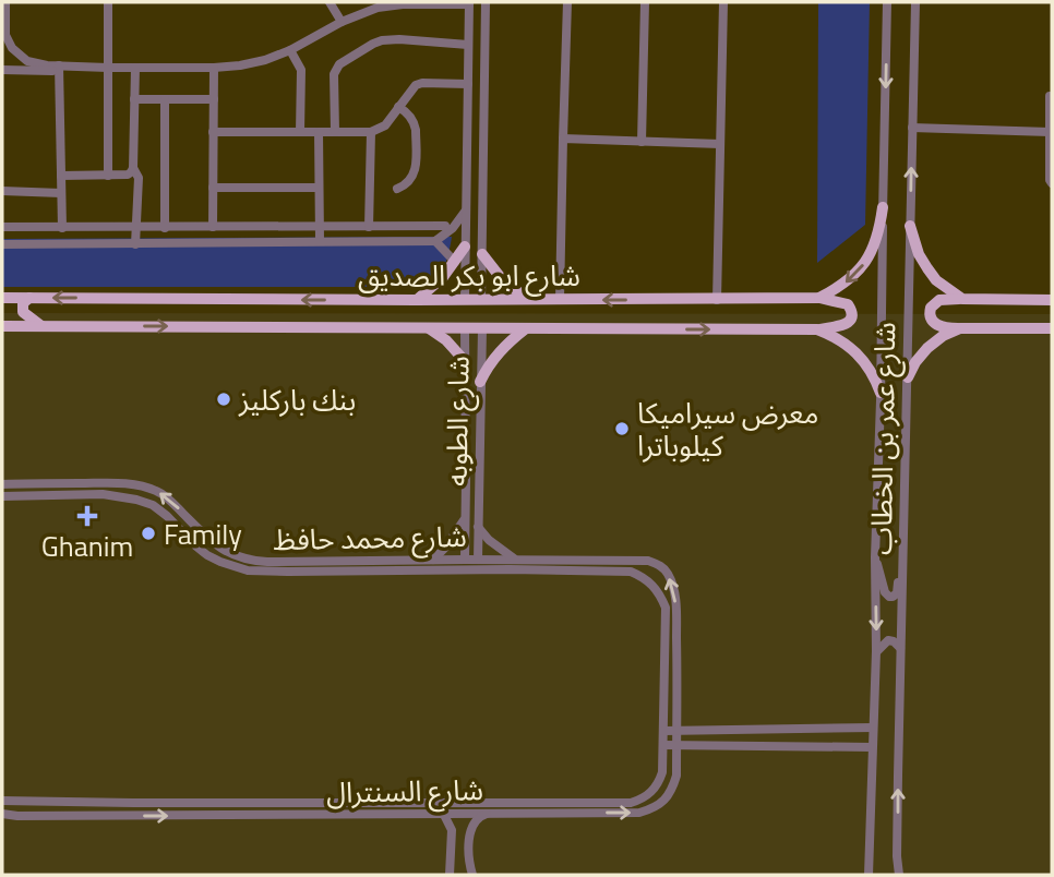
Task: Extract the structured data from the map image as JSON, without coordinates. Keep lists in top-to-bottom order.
{
  "streets": {
    "main road": ["شارع ابو بكر الصديق"],
    "street": [
      "شارع الطوبه",
      "شارع عمر بن الخطاب",
      "شارع محمد حافظ",
      "شارع السنترال"
    ]
  },
  "crossings": [
    ["شارع ابو بكر الصديق", "شارع الطوبه"],
    ["شارع ابو بكر الصديق", "شارع عمر بن الخطاب"],
    ["شارع الطوبه", "شارع محمد حافظ"],
    ["شارع محمد حافظ", "شارع السنترال"]
  ],
  "one_way": ["شارع محمد حافظ"],
  "places": {
    "other": ["بنك باركليز", "معرض سيراميكا كيلوباترا", "Family"],
    "health": ["Ghanim"]
  }
}
